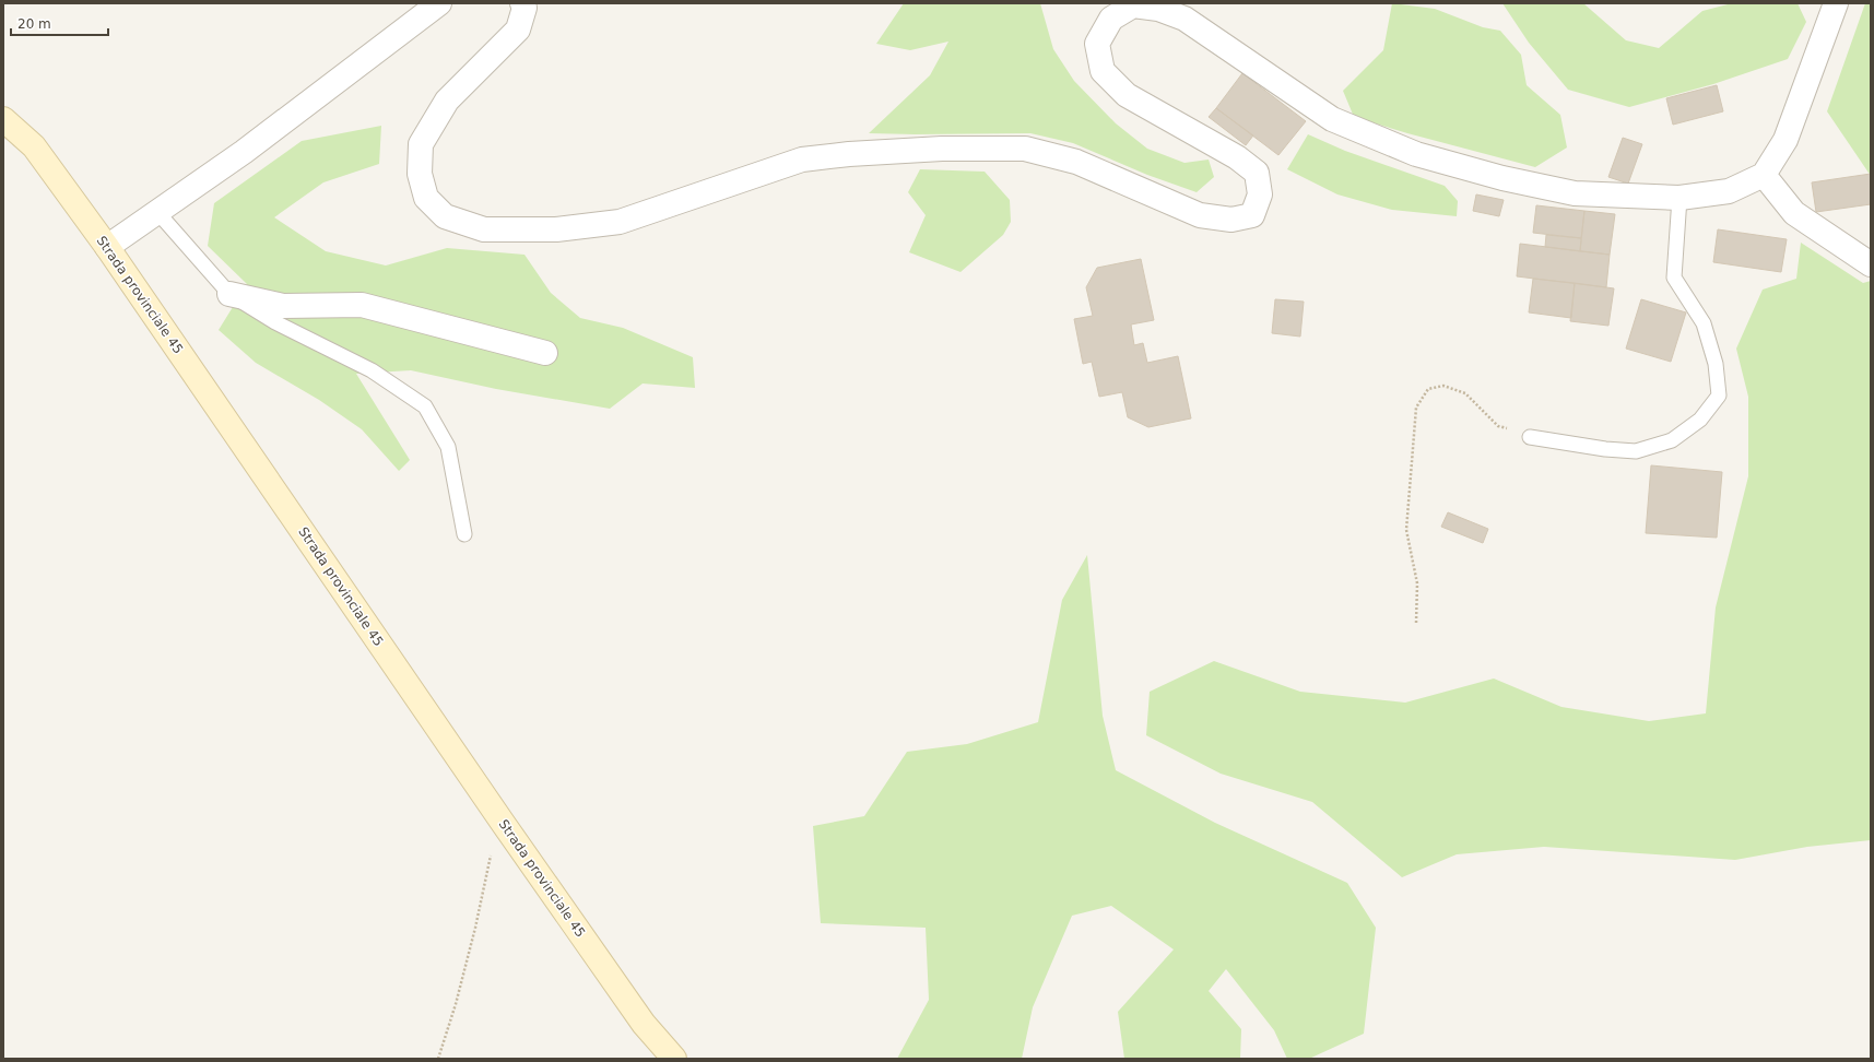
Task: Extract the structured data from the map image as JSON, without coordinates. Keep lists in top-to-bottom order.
{
  "streets": {
    "main road": ["Strada provinciale 45"]
  },
  "scale_bar": "20 m"
}
